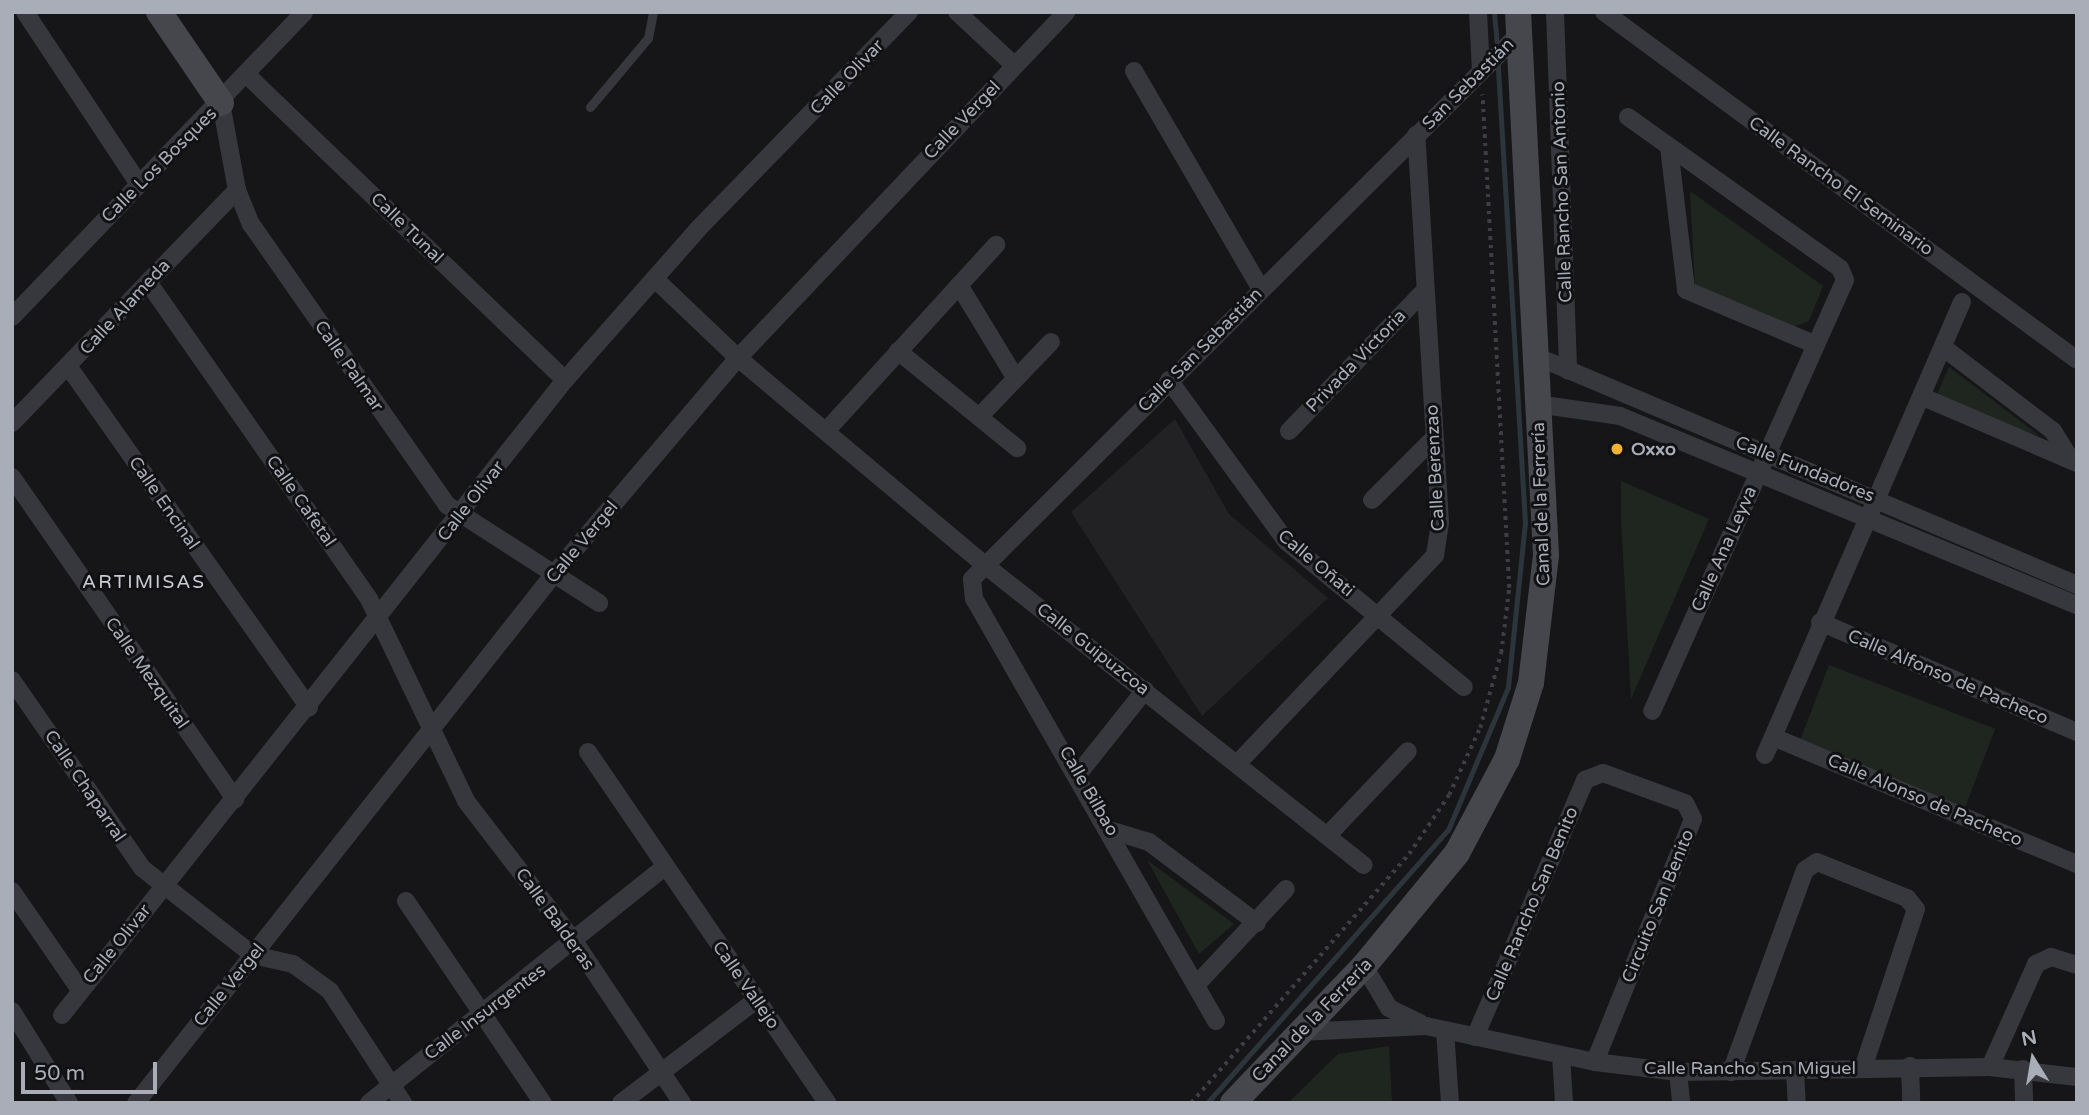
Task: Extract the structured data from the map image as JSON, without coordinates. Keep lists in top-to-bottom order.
{
  "streets": {
    "street": [
      "Calle Olivar",
      "San Sebastián",
      "Calle Vergel",
      "Calle Los Bosques",
      "Calle Rancho El Seminario",
      "Calle Rancho San Antonio",
      "Calle Tunal",
      "Calle Alameda",
      "Calle San Sebastián",
      "Privada Victoria",
      "Calle Palmar",
      "Calle Berenzao",
      "Calle Fundadores",
      "Calle Cafetal",
      "Calle Encinal",
      "Canal de la Ferrería",
      "Calle Ana Leyva",
      "Calle Oñati",
      "Calle Guipuzcoa",
      "Calle Mezquital",
      "Calle Alfonso de Pacheco",
      "Calle Chaparral",
      "Calle Bilbao",
      "Calle Alonso de Pacheco",
      "Calle Rancho San Benito",
      "Circuito San Benito",
      "Calle Balderas",
      "Calle Vallejo",
      "Calle Insurgentes",
      "Calle Rancho San Miguel"
    ]
  },
  "crossings": [
    ["Calle Olivar", "Calle Tunal"],
    ["Calle Olivar", "Calle Palmar"],
    ["Calle Olivar", "Calle Cafetal"],
    ["Calle Olivar", "Calle Encinal"],
    ["Calle Olivar", "Calle Guipuzcoa"],
    ["Calle Olivar", "Calle Mezquital"],
    ["Calle Olivar", "Calle Chaparral"],
    ["San Sebastián", "Calle San Sebastián"],
    ["San Sebastián", "Calle Berenzao"],
    ["San Sebastián", "Canal de la Ferrería"],
    ["Calle Vergel", "Calle Palmar"],
    ["Calle Vergel", "Calle Cafetal"],
    ["Calle Vergel", "Calle Guipuzcoa"],
    ["Calle Vergel", "Calle Chaparral"],
    ["Calle Vergel", "Calle Balderas"],
    ["Calle Los Bosques", "Calle Tunal"],
    ["Calle Los Bosques", "Calle Palmar"],
    ["Calle Rancho San Antonio", "Calle Fundadores"],
    ["Calle Alameda", "Calle Palmar"],
    ["Calle Alameda", "Calle Cafetal"],
    ["Calle Alameda", "Calle Encinal"],
    ["Calle San Sebastián", "Calle Berenzao"],
    ["Calle San Sebastián", "Calle Oñati"],
    ["Calle San Sebastián", "Calle Guipuzcoa"],
    ["Calle San Sebastián", "Calle Bilbao"],
    ["Privada Victoria", "Calle Berenzao"],
    ["Calle Berenzao", "Calle Oñati"],
    ["Calle Berenzao", "Calle Guipuzcoa"],
    ["Calle Fundadores", "Canal de la Ferrería"],
    ["Calle Fundadores", "Calle Ana Leyva"],
    ["Calle Cafetal", "Calle Balderas"],
    ["Canal de la Ferrería", "Calle Rancho San Miguel"],
    ["Calle Guipuzcoa", "Calle Bilbao"],
    ["Calle Rancho San Benito", "Circuito San Benito"],
    ["Calle Rancho San Benito", "Calle Rancho San Miguel"],
    ["Circuito San Benito", "Calle Rancho San Miguel"],
    ["Calle Balderas", "Calle Insurgentes"],
    ["Calle Vallejo", "Calle Insurgentes"]
  ],
  "districts": ["ARTIMISAS"],
  "places": ["Oxxo"],
  "scale_bar": "50 m",
  "north": "top"
}
